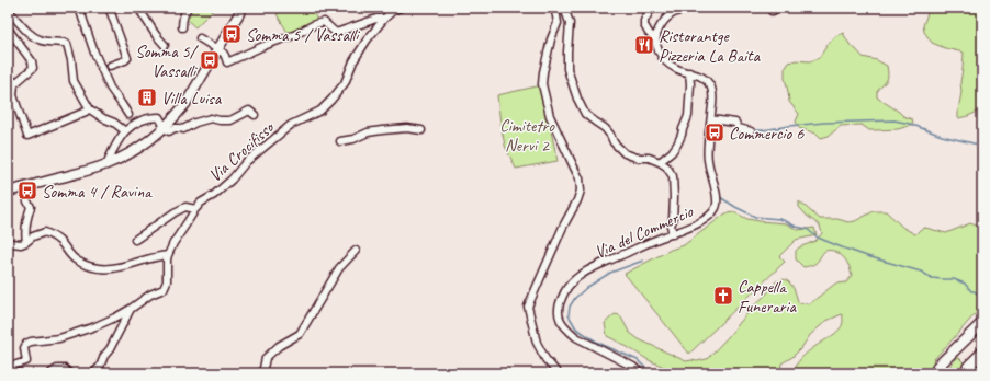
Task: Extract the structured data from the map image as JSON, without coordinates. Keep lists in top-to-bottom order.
{
  "streets": {
    "street": ["Via Crocifisso", "Via del Commercio"]
  },
  "parks": ["Cimitetro Nervi 2"],
  "places": {
    "bus stop": [
      "Somma 5 / Vassalli",
      "Somma 5/ Vassalli",
      "Commercio 6",
      "Somma 4 / Ravina"
    ],
    "restaurant": ["Ristorantge Pizzeria La Baita"],
    "building": ["Villa Luisa"],
    "church": ["Cappella Funeraria"]
  }
}
